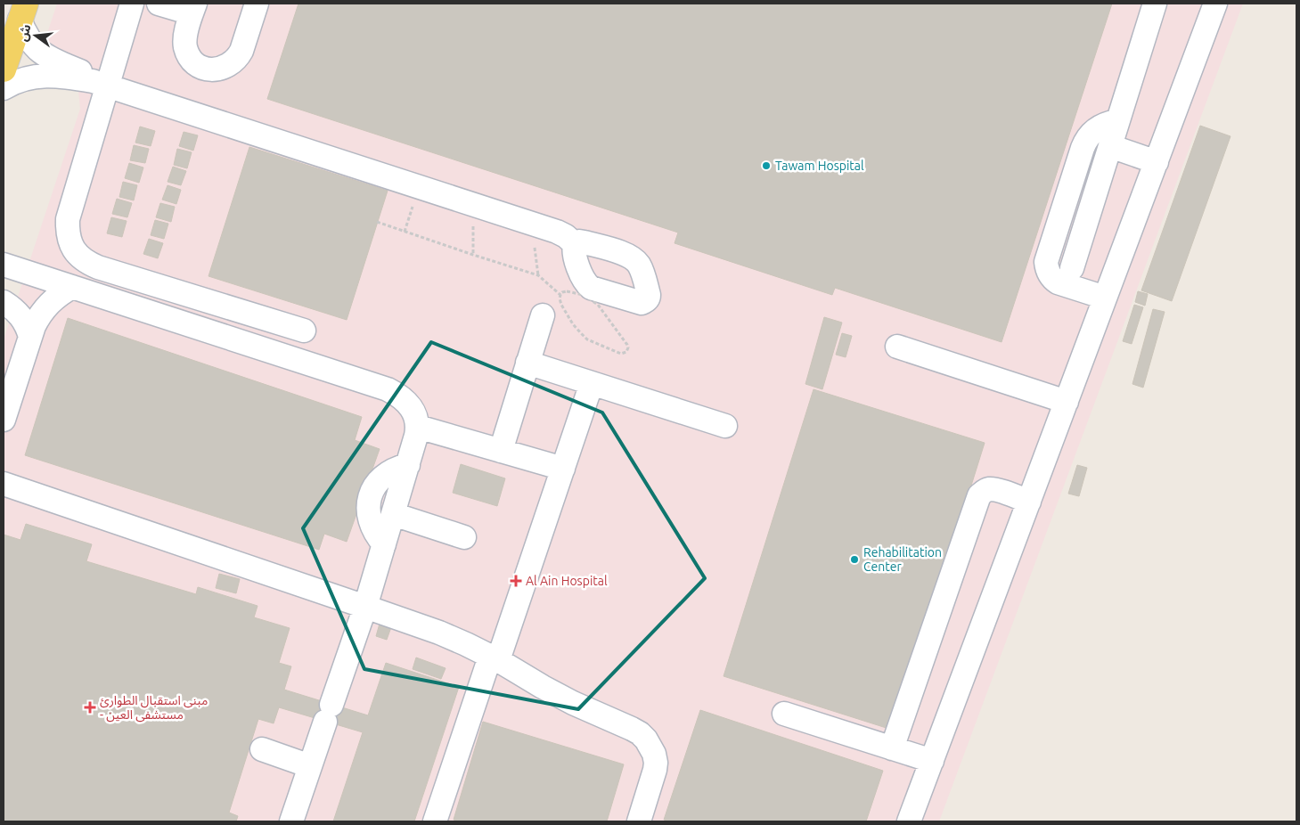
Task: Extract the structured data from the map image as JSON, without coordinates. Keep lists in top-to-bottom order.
{
  "places": {
    "other": ["Tawam Hospital", "Rehabilitation Center"],
    "health": ["Al Ain Hospital", "مبنى استقبال الطوارئ - مستشفى العين"]
  },
  "north": "left"
}
